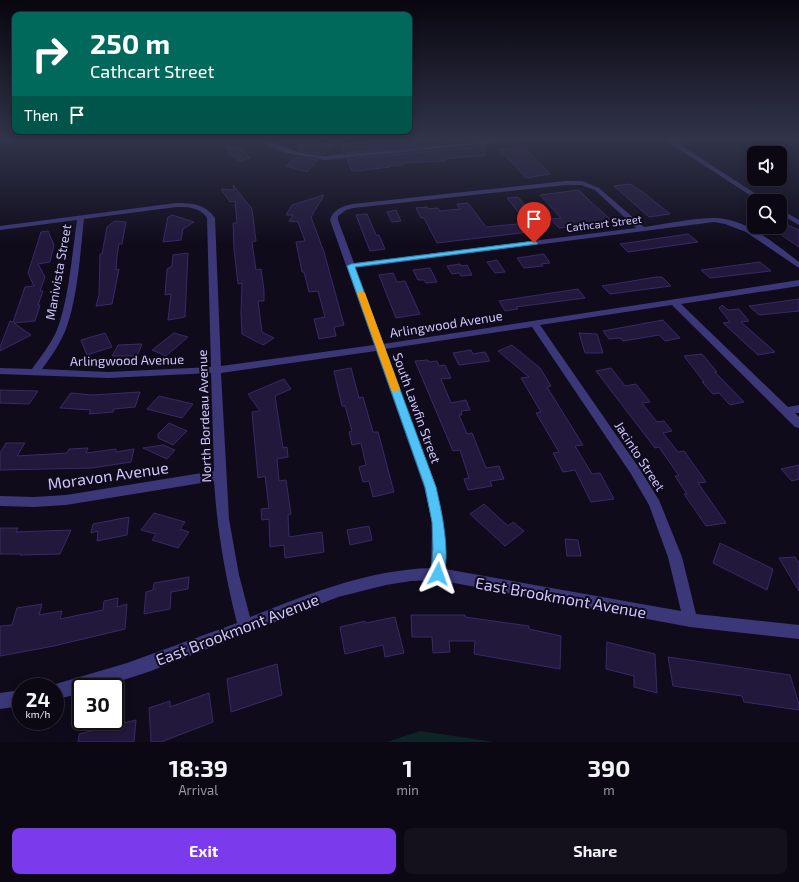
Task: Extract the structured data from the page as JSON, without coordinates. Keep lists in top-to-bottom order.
{
  "streets": {
    "street": [
      "Cathcart Street",
      "Manivista Street",
      "Arlingwood Avenue",
      "South Lawfin Street",
      "North Bordeau Avenue",
      "Jacinto Street",
      "Moravon Avenue",
      "East Brookmont Avenue"
    ]
  },
  "crossings": [
    ["Cathcart Street", "South Lawfin Street"],
    ["Manivista Street", "Arlingwood Avenue"],
    ["Manivista Street", "North Bordeau Avenue"],
    ["Arlingwood Avenue", "South Lawfin Street"],
    ["Arlingwood Avenue", "North Bordeau Avenue"],
    ["Arlingwood Avenue", "Jacinto Street"],
    ["South Lawfin Street", "East Brookmont Avenue"],
    ["North Bordeau Avenue", "Moravon Avenue"],
    ["North Bordeau Avenue", "East Brookmont Avenue"],
    ["Jacinto Street", "East Brookmont Avenue"]
  ],
  "page": {
    "turn": ["250 m", "Cathcart Street"],
    "then": "Then",
    "speed": "24 km/h",
    "limit": "30",
    "eta": [
      "18:39",
      "Arrival",
      "1",
      "min",
      "390",
      "m"
    ],
    "buttons": ["Exit", "Share"]
  }
}
